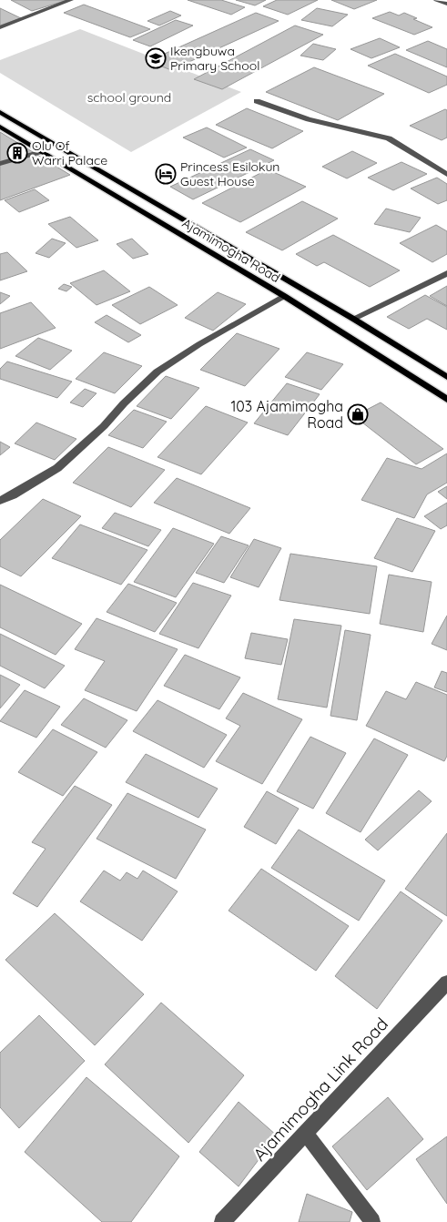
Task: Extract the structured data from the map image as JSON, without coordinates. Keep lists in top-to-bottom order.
{
  "streets": {
    "main road": ["Ajamimogha Road"],
    "street": ["Ajamimogha Link Road"]
  },
  "parks": ["school ground"],
  "places": {
    "school or university": ["Ikengbuwa Primary School"],
    "building": ["Olu Of Warri Palace"],
    "hotel": ["Princess Esilokun Guest House"],
    "shop": ["103 Ajamimogha Road"]
  }
}
